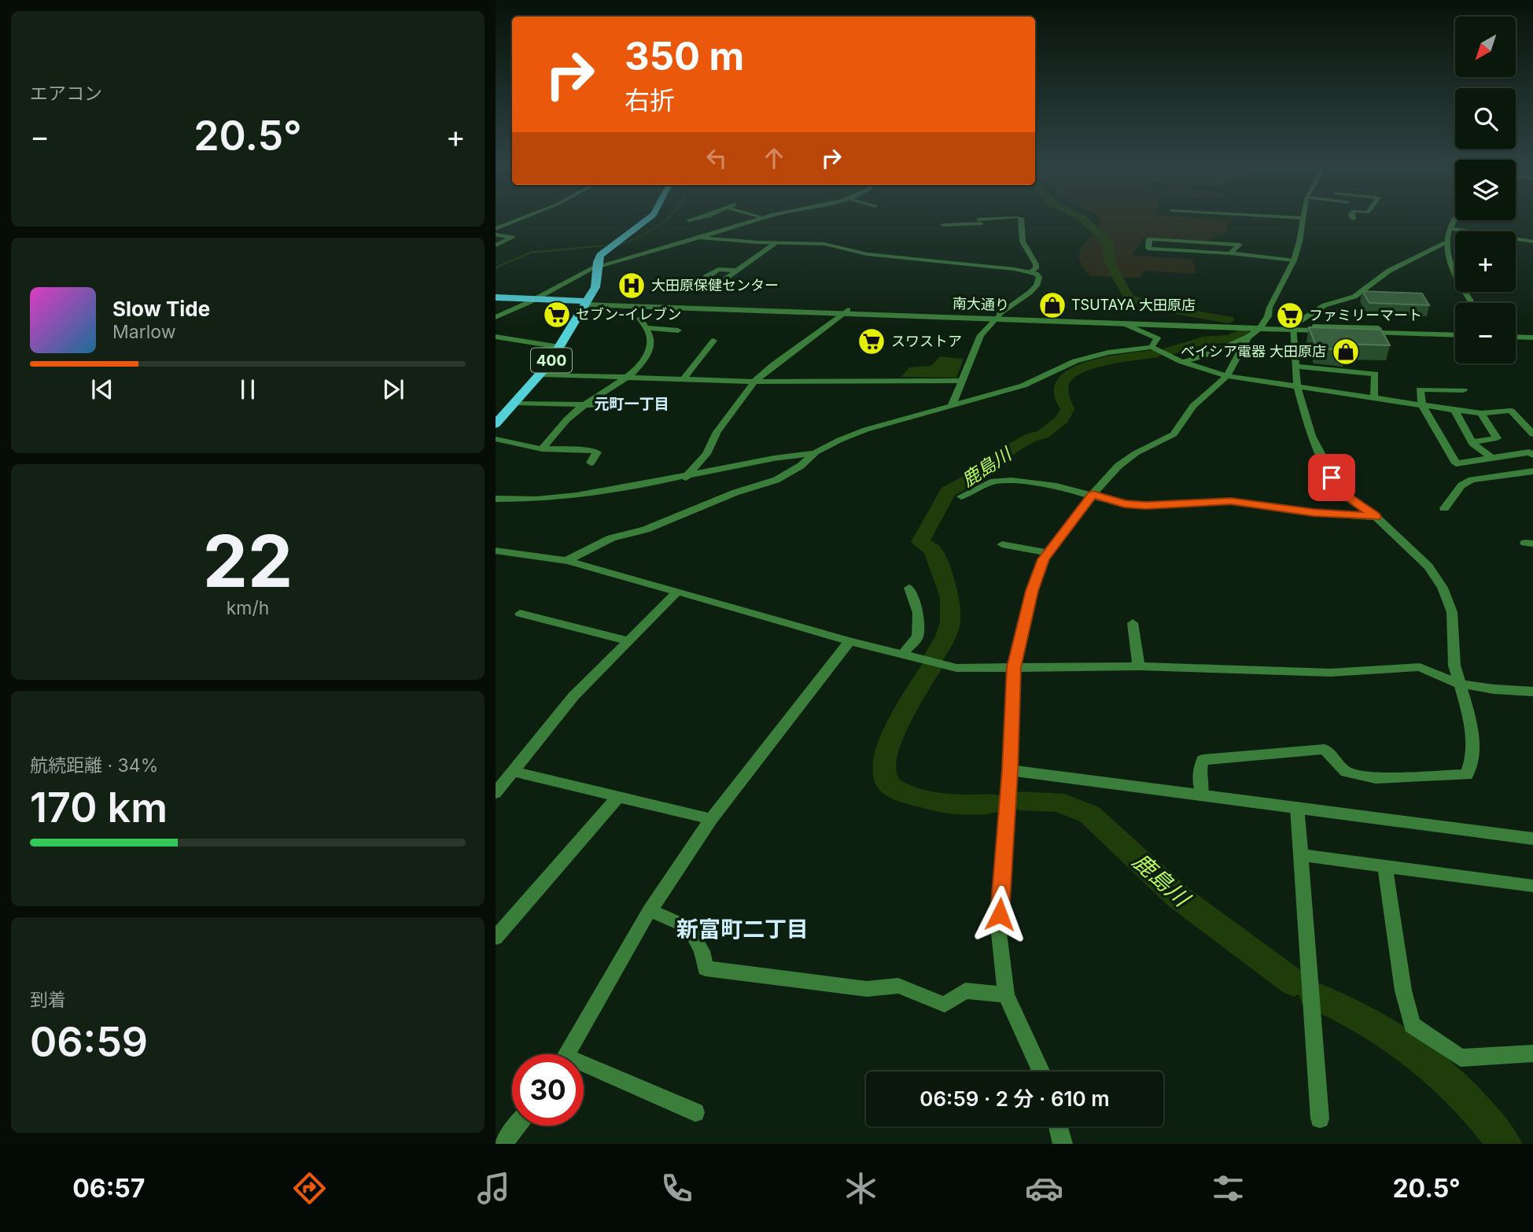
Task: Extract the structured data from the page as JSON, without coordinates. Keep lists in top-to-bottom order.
{
  "streets": {
    "highway": ["南大通り", "400"]
  },
  "crossings": [
    ["南大通り", "400"]
  ],
  "districts": ["元町一丁目", "新富町二丁目"],
  "water": ["鹿島川"],
  "places": {
    "hospital": ["大田原保健センター"],
    "shop": ["TSUTAYA 大田原店", "ベイシア電器 大田原店"],
    "supermarket": ["セブン-イレブン", "ファミリーマート", "スワストア"]
  },
  "north": "bottom left",
  "page": {
    "tile": [
      "エアコン",
      ["22", "km/h"],
      ["航続距離 · 34%", "170 km"],
      ["到着", "06:59"]
    ],
    "map_buttons": ["+", "−"],
    "turn": ["350 m", "右折"],
    "heat": ["−", "20.5°", "+"],
    "song": ["Slow Tide", "Marlow"],
    "limit": "30",
    "trip": "06:59 · 2 分 · 610 m",
    "tabs": ["06:57", "20.5°"]
  }
}
